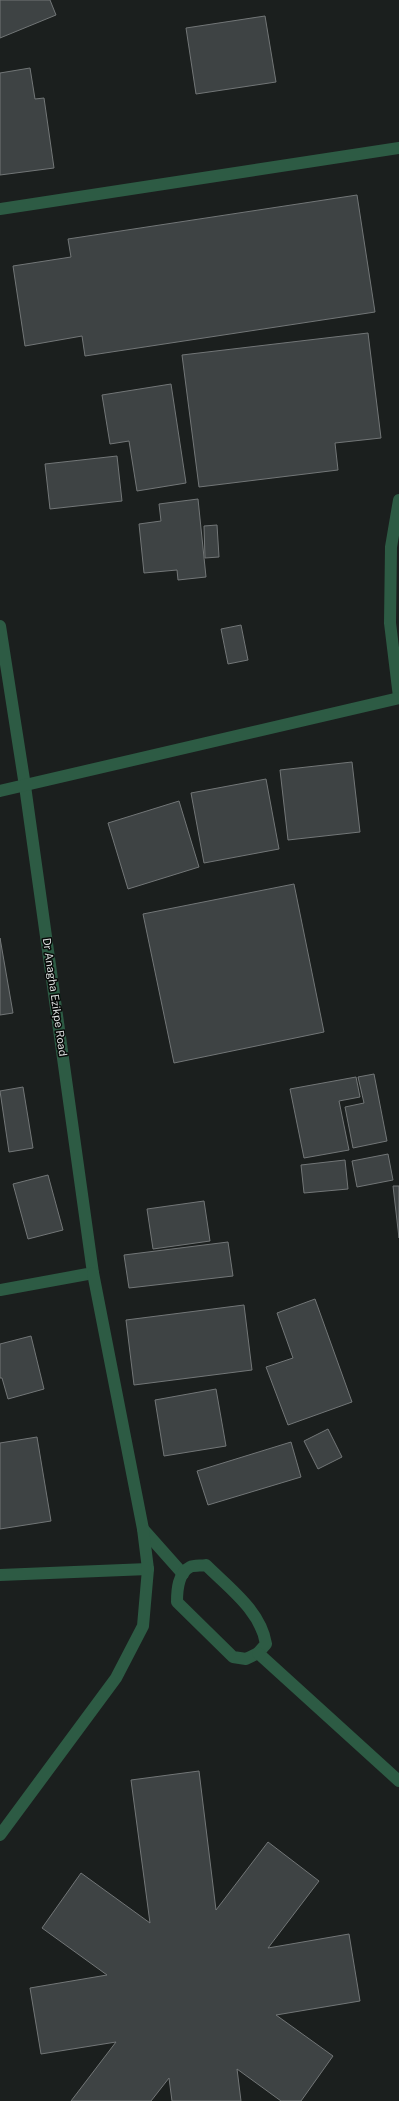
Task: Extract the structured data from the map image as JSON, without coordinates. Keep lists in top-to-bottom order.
{
  "streets": {
    "street": ["Dr Anagha Ezikpe Road"]
  }
}
